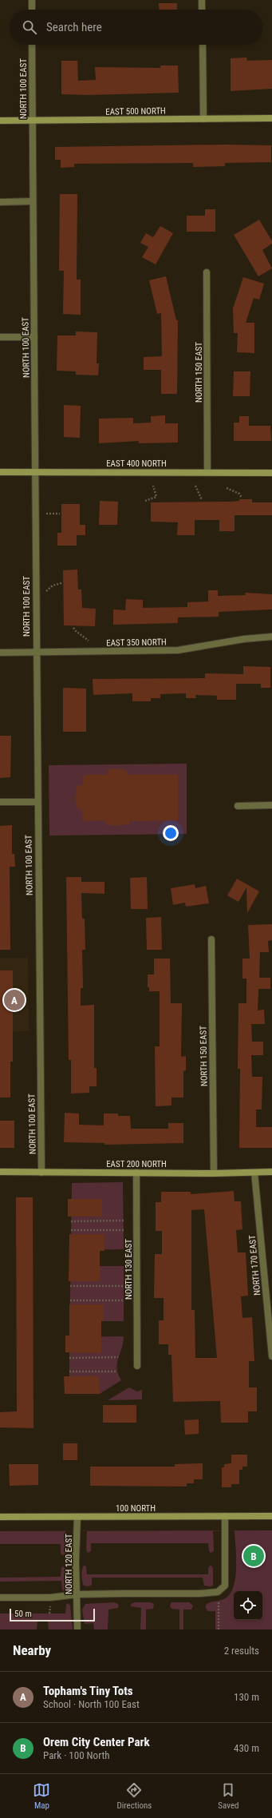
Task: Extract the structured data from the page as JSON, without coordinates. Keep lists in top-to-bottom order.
{
  "streets": {
    "street": [
      "NORTH 100 EAST",
      "EAST 500 NORTH",
      "NORTH 150 EAST",
      "EAST 400 NORTH",
      "EAST 350 NORTH",
      "EAST 200 NORTH",
      "NORTH 170 EAST",
      "NORTH 130 EAST",
      "100 NORTH",
      "NORTH 120 EAST"
    ]
  },
  "crossings": [
    ["NORTH 100 EAST", "EAST 500 NORTH"],
    ["NORTH 100 EAST", "EAST 400 NORTH"],
    ["NORTH 100 EAST", "EAST 350 NORTH"],
    ["NORTH 100 EAST", "EAST 200 NORTH"],
    ["NORTH 150 EAST", "EAST 400 NORTH"],
    ["NORTH 150 EAST", "EAST 200 NORTH"],
    ["EAST 200 NORTH", "NORTH 170 EAST"],
    ["EAST 200 NORTH", "NORTH 130 EAST"],
    ["100 NORTH", "NORTH 120 EAST"]
  ],
  "scale_bar": "50 m",
  "page": {
    "search": "Search here",
    "pins": ["A", "B"],
    "scale": "50 m",
    "heading": ["Nearby", "2 results"],
    "list": [
      {
        "mark": "A",
        "name": "Topham's Tiny Tots",
        "note": "School · North 100 East",
        "value": "130 m"
      },
      {
        "mark": "B",
        "name": "Orem City Center Park",
        "note": "Park · 100 North",
        "value": "430 m"
      }
    ],
    "nav": ["Map", "Directions", "Saved"]
  }
}
